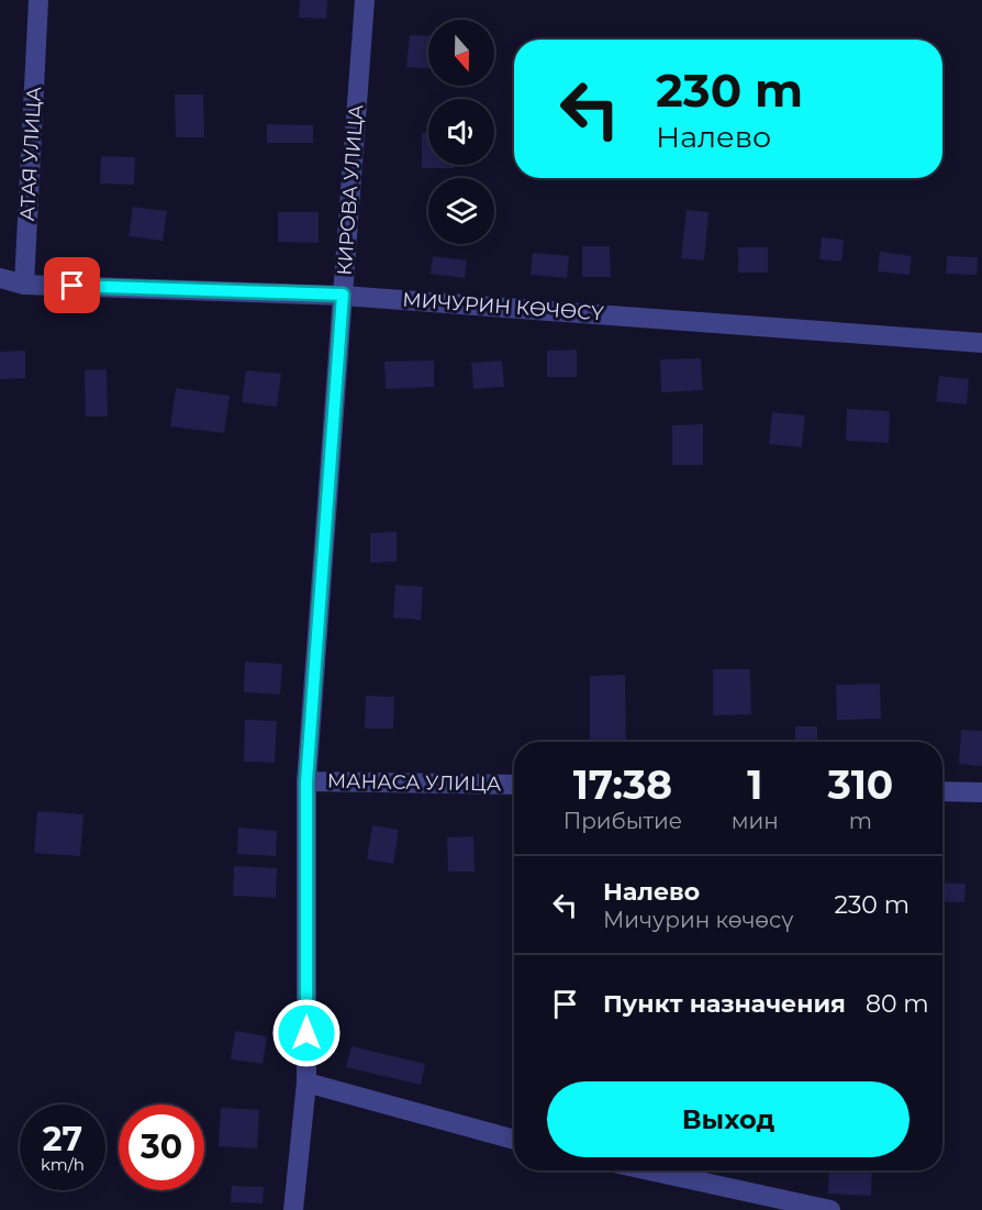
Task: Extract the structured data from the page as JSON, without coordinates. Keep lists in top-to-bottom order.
{
  "streets": {
    "street": [
      "АТАЯ УЛИЦА",
      "КИРОВА УЛИЦА",
      "МИЧУРИН КӨЧӨСҮ",
      "МАНАСА УЛИЦА"
    ]
  },
  "crossings": [
    ["АТАЯ УЛИЦА", "МИЧУРИН КӨЧӨСҮ"],
    ["КИРОВА УЛИЦА", "МИЧУРИН КӨЧӨСҮ"],
    ["КИРОВА УЛИЦА", "МАНАСА УЛИЦА"]
  ],
  "north": "bottom",
  "page": {
    "turn": ["230 m", "Налево"],
    "eta": [
      "17:38",
      "Прибытие",
      "1",
      "мин",
      "310",
      "m"
    ],
    "list": [
      {
        "name": "Налево",
        "note": "Мичурин көчөсү",
        "value": "230 m"
      },
      {
        "name": "Пункт назначения",
        "value": "80 m"
      }
    ],
    "buttons": "Выход",
    "speed": "27 km/h",
    "limit": "30"
  }
}
